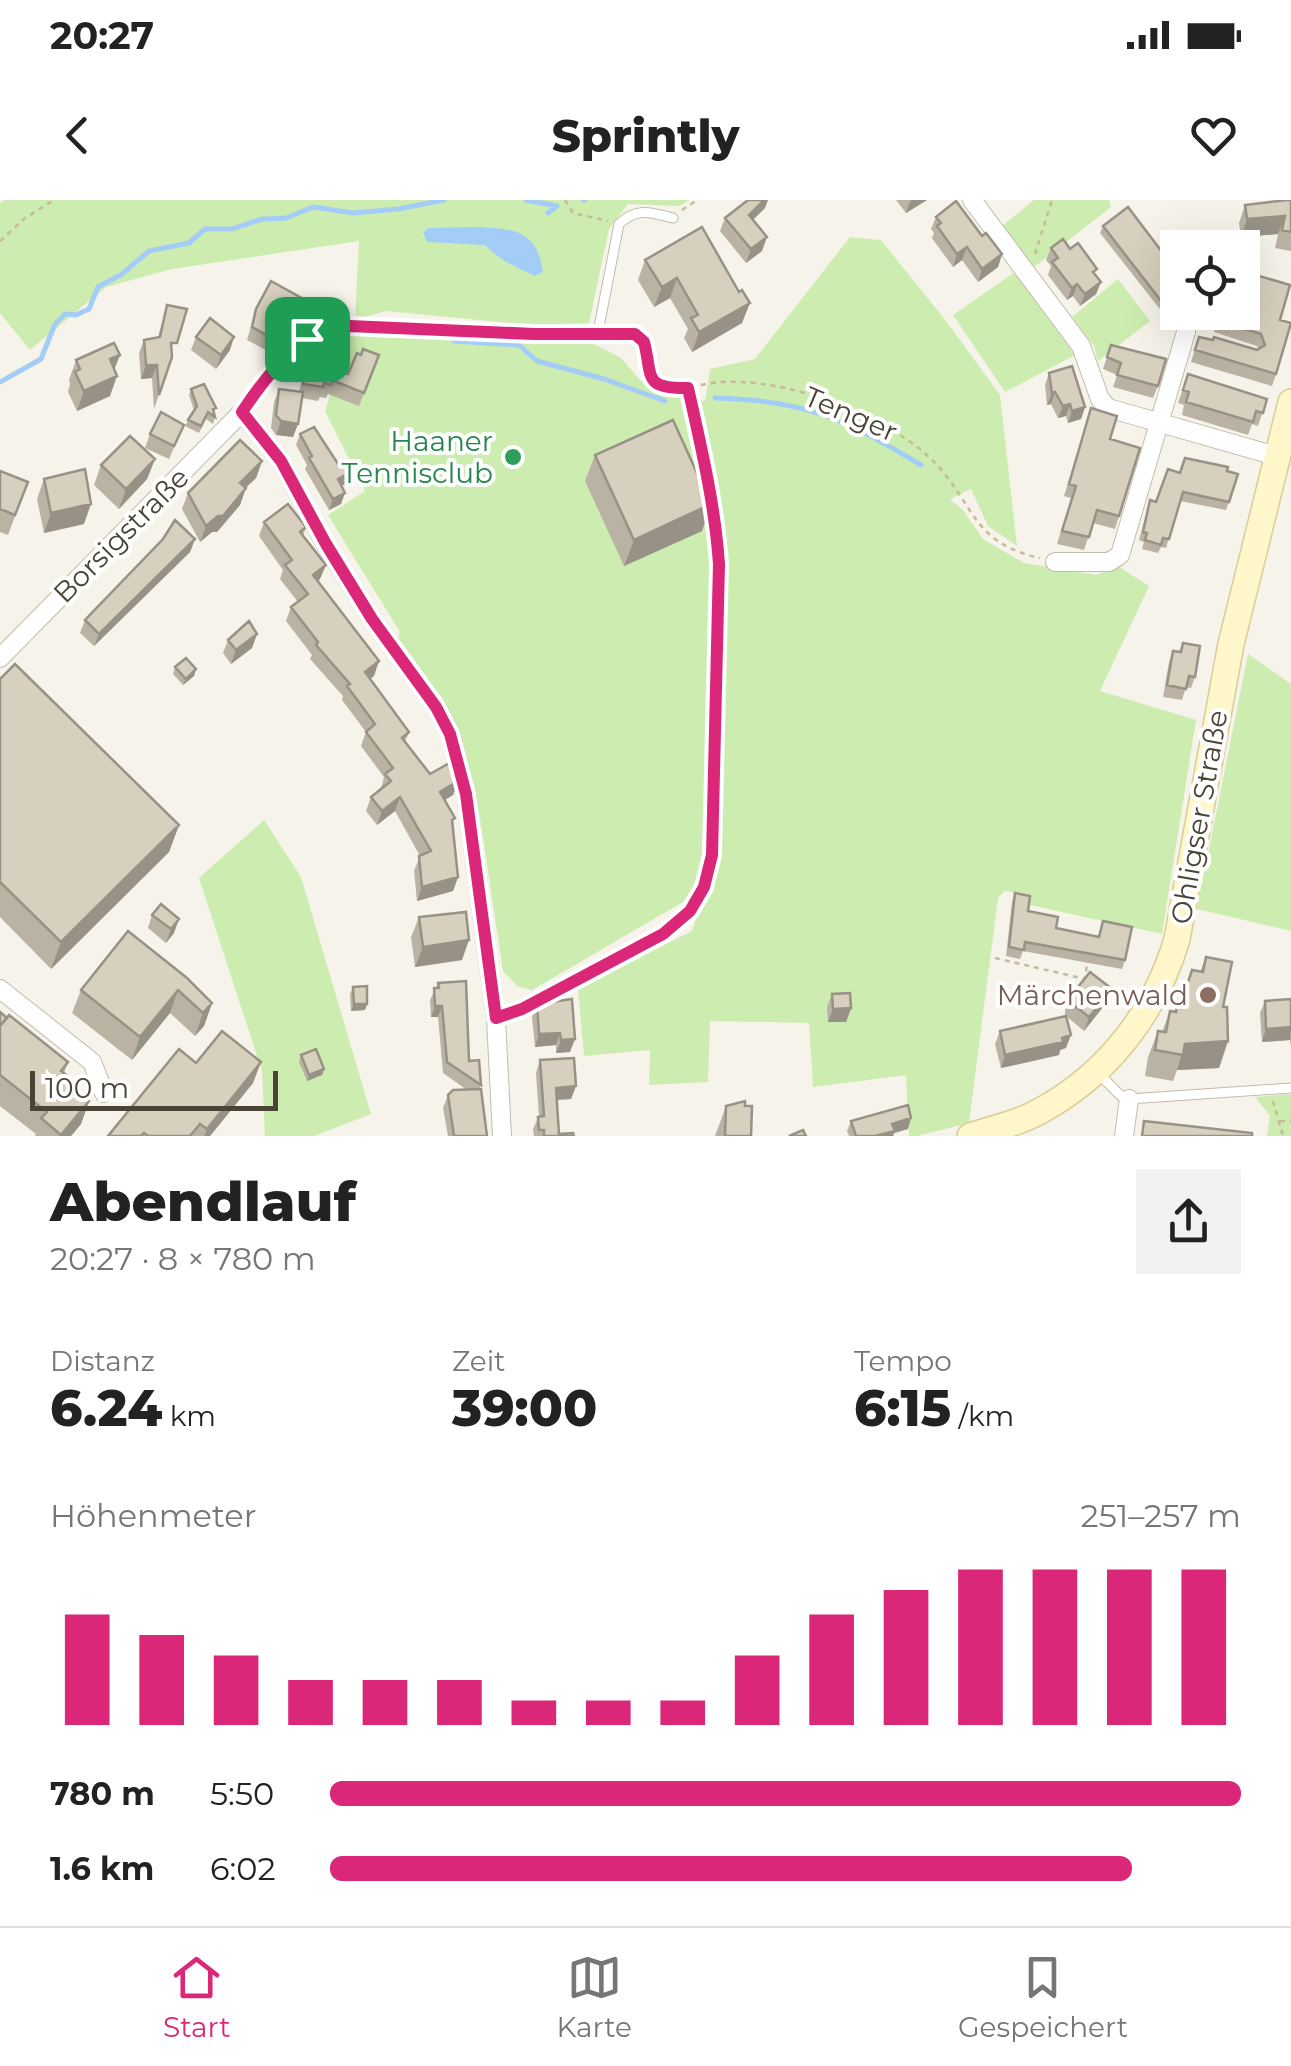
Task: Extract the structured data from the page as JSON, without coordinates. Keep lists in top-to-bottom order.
{
  "streets": {
    "main road": ["Ohligser Straße"],
    "street": ["Borsigstraße"],
    "path": ["Tenger"]
  },
  "places": ["Haaner Tennisclub", "Märchenwald"],
  "scale_bar": "100 m",
  "page": {
    "status": "20:27",
    "header": "Sprintly",
    "scale": "100 m",
    "heading": ["Abendlauf", "20:27 · 8 × 780 m"],
    "stats": [
      ["Distanz", "6.24 km"],
      ["Zeit", "39:00"],
      ["Tempo", "6:15 /km"]
    ],
    "chart": ["Höhenmeter", "251–257 m"],
    "list": [
      {
        "name": "780 m",
        "note": "5:50"
      },
      {
        "name": "1.6 km",
        "note": "6:02"
      }
    ],
    "tabs": ["Start", "Karte", "Gespeichert"]
  }
}
